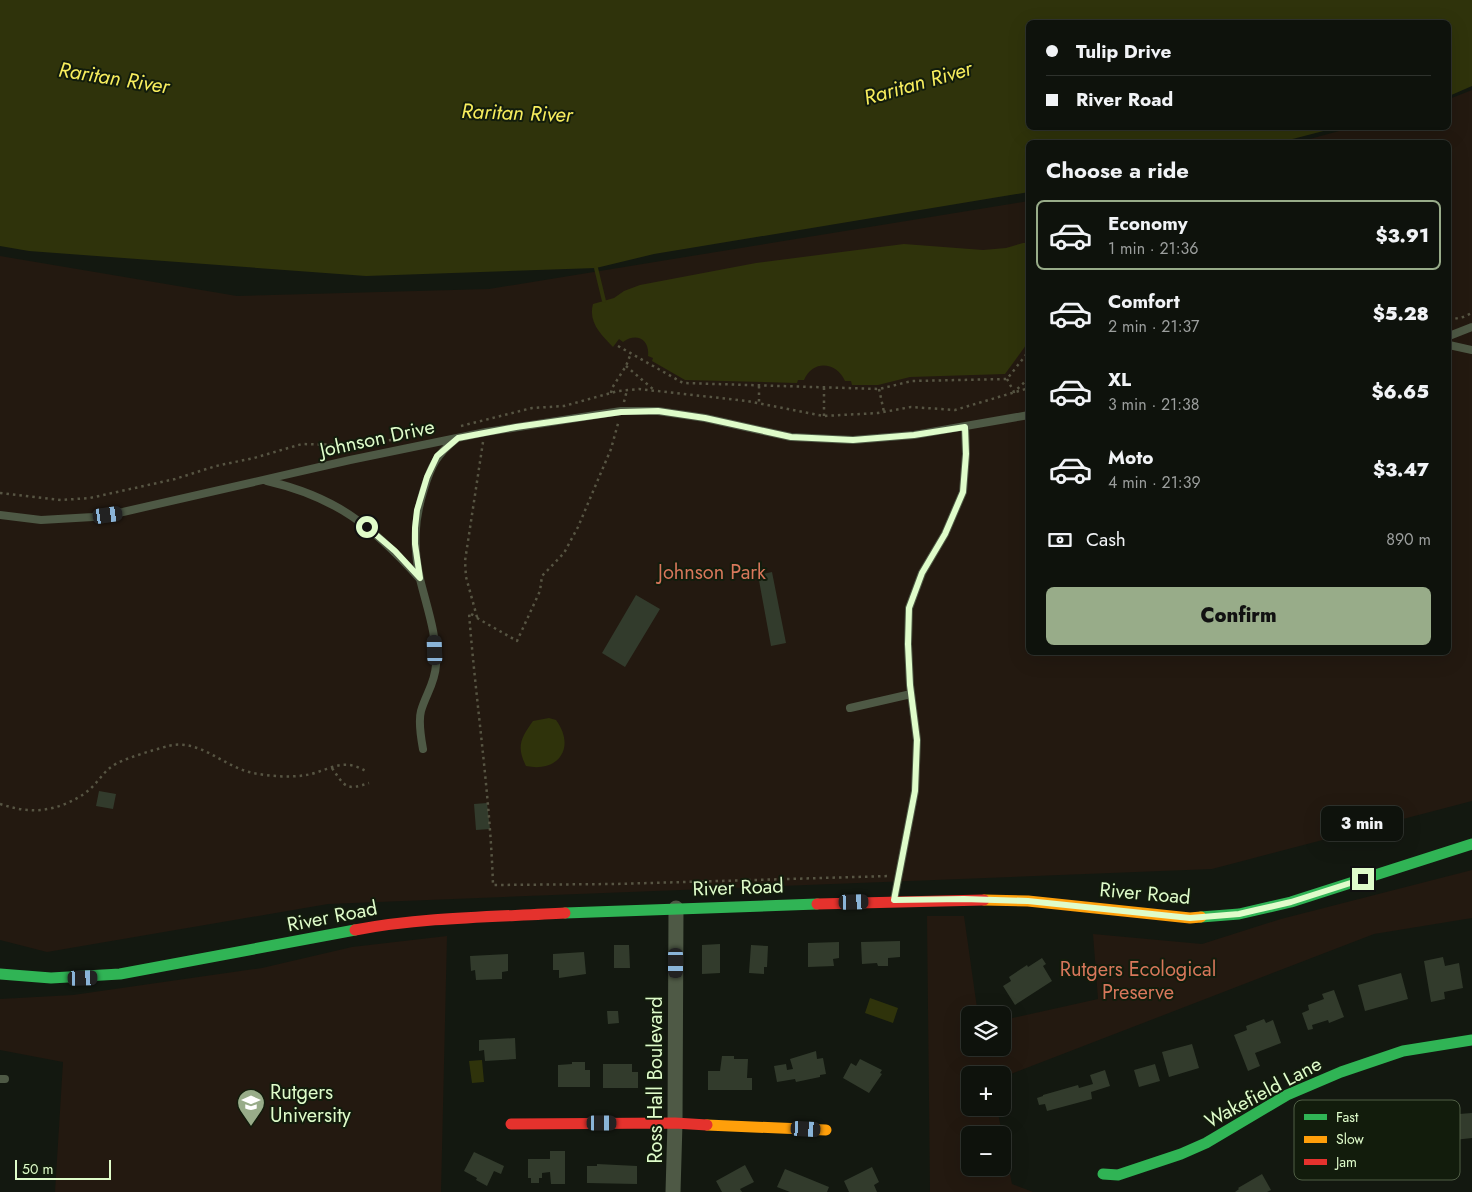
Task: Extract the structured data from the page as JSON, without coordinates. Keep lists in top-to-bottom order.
{
  "streets": {
    "street": ["River Road", "Ross Hall Boulevard", "Wakefield Lane"],
    "lane": ["Johnson Drive"]
  },
  "crossings": [
    ["River Road", "Ross Hall Boulevard"]
  ],
  "water": ["Raritan River"],
  "parks": ["Johnson Park", "Rutgers Ecological Preserve"],
  "places": {
    "school or university": ["Rutgers University"]
  },
  "legend": ["Fast", "Slow", "Jam"],
  "scale_bar": "50 m",
  "page": {
    "banner": ["Tulip Drive", "River Road"],
    "heading": "Choose a ride",
    "list": [
      {
        "name": "Economy",
        "note": "1 min · 21:36",
        "value": "$3.91"
      },
      {
        "name": "Comfort",
        "note": "2 min · 21:37",
        "value": "$5.28"
      },
      {
        "name": "XL",
        "note": "3 min · 21:38",
        "value": "$6.65"
      },
      {
        "name": "Moto",
        "note": "4 min · 21:39",
        "value": "$3.47"
      }
    ],
    "pay": ["Cash", "890 m"],
    "buttons": "Confirm",
    "bubble": "3 min",
    "map_buttons": ["+", "−"],
    "scale": "50 m"
  }
}
